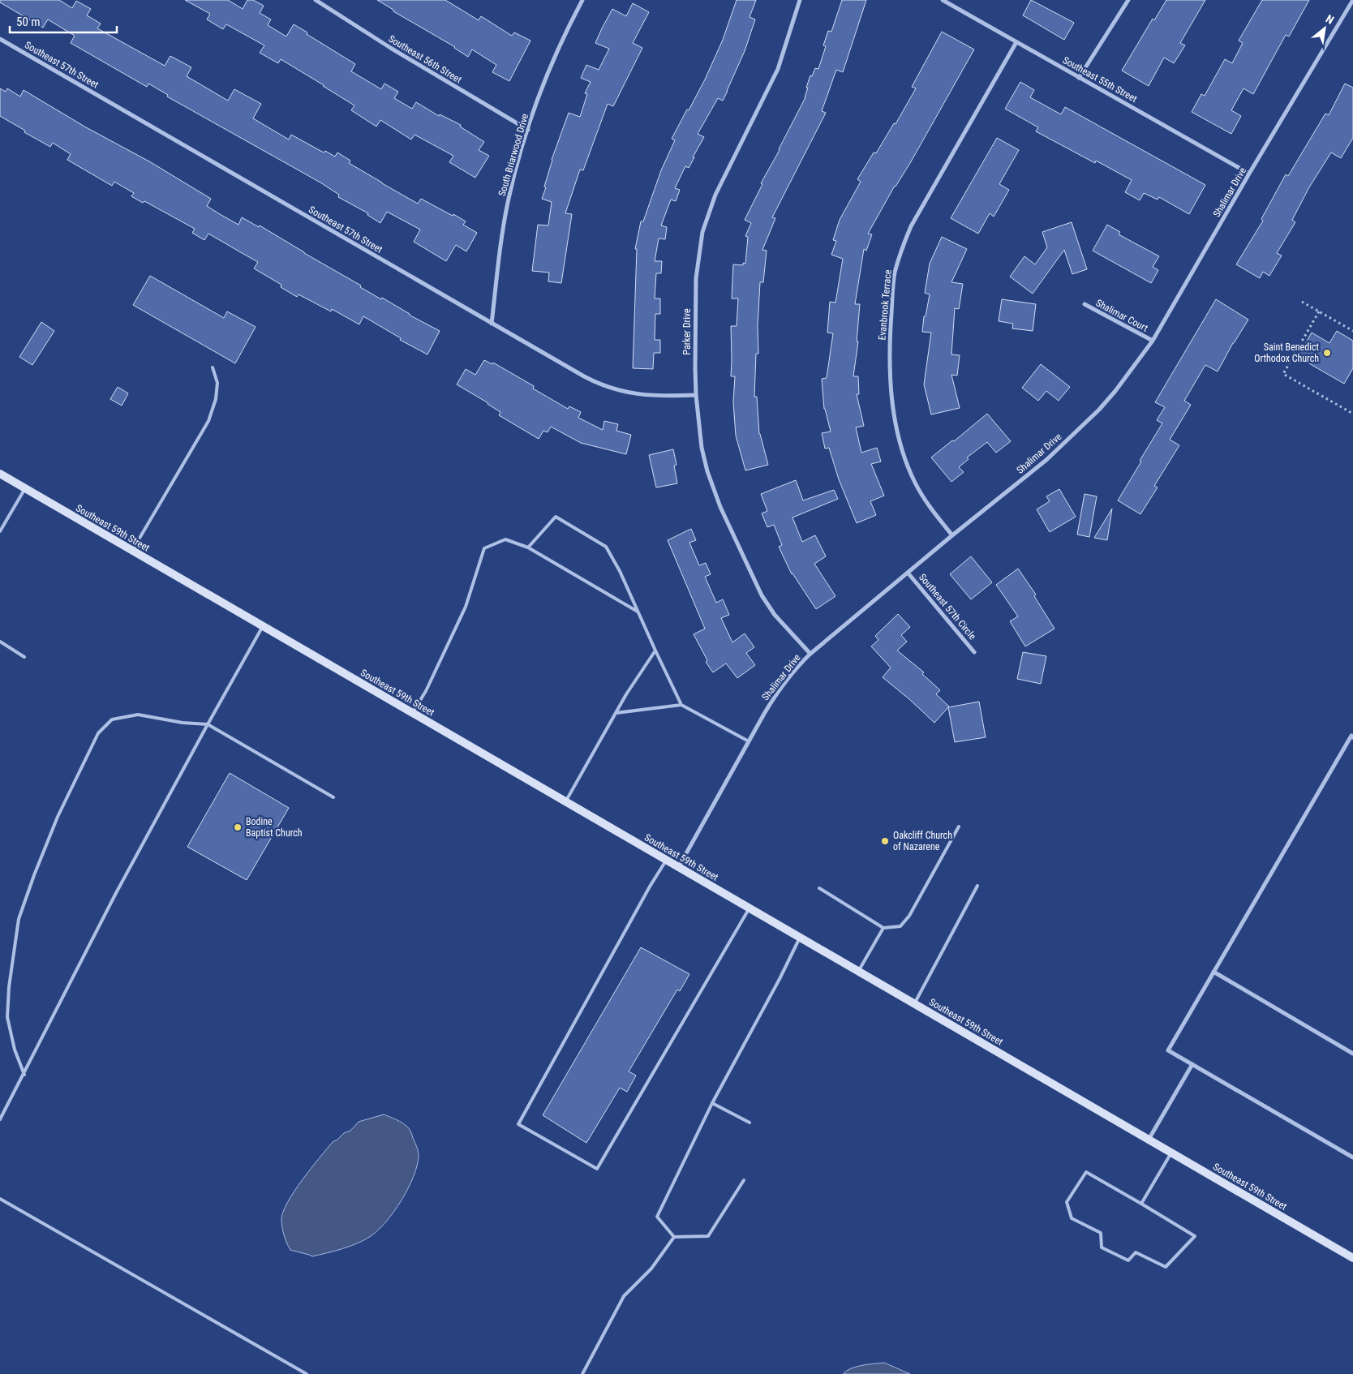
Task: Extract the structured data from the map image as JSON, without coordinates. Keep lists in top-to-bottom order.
{
  "streets": {
    "main road": ["Southeast 59th Street"],
    "street": [
      "Southeast 56th Street",
      "Southeast 57th Street",
      "Southeast 55th Street",
      "South Briarwood Drive",
      "Shalimar Drive",
      "Evanbrook Terrace",
      "Shalimar Court",
      "Parker Drive",
      "Southeast 57th Circle"
    ]
  },
  "crossings": [
    ["Southeast 56th Street", "South Briarwood Drive"],
    ["Southeast 57th Street", "South Briarwood Drive"],
    ["Southeast 57th Street", "Parker Drive"],
    ["Southeast 55th Street", "Shalimar Drive"],
    ["Southeast 55th Street", "Evanbrook Terrace"],
    ["Shalimar Drive", "Evanbrook Terrace"],
    ["Shalimar Drive", "Shalimar Court"],
    ["Shalimar Drive", "Parker Drive"],
    ["Shalimar Drive", "Southeast 59th Street"],
    ["Shalimar Drive", "Southeast 57th Circle"]
  ],
  "places": ["Saint Benedict Orthodox Church", "Bodine Baptist Church", "Oakcliff Church of Nazarene"],
  "scale_bar": "50 m",
  "north": "top right"
}
